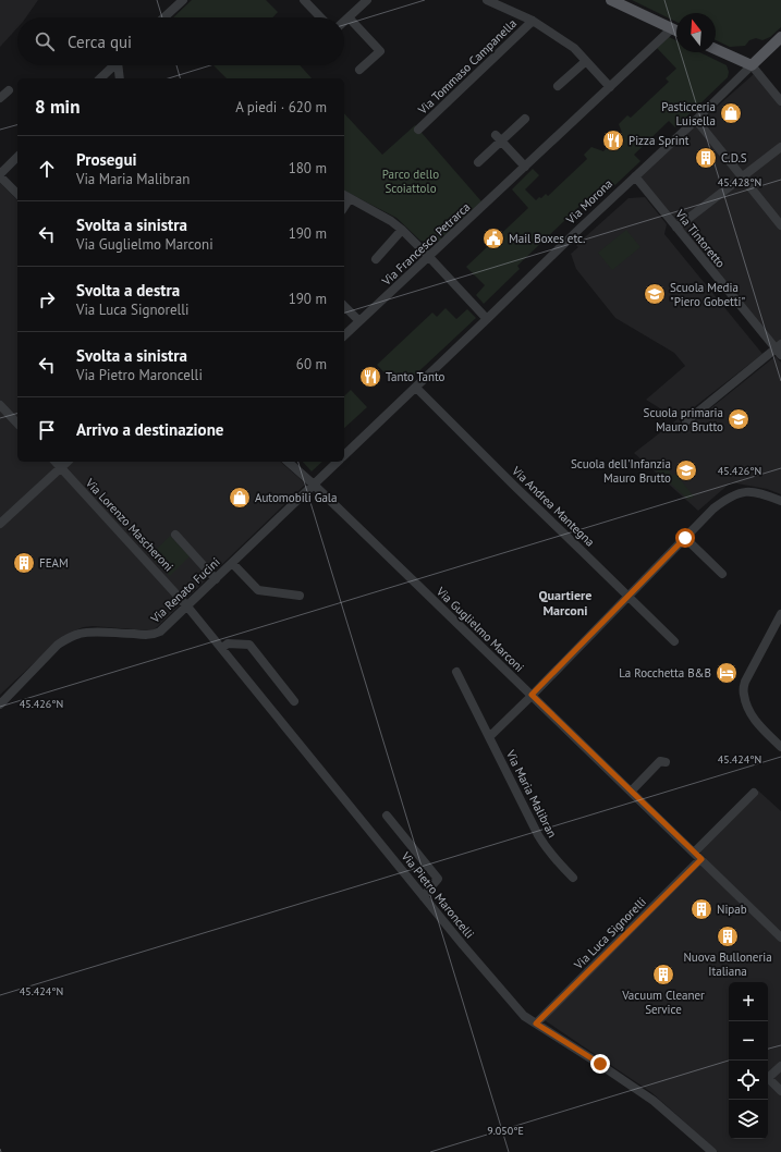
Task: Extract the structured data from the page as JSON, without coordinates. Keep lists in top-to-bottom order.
{
  "streets": {
    "main road": ["Via Morona"],
    "street": [
      "Via Tommaso Campanella",
      "Via Tintoretto",
      "Via Francesco Petrarca",
      "Via Andrea Mantegna",
      "Via Lorenzo Mascheroni",
      "Via Renato Fucini",
      "Via Guglielmo Marconi",
      "Via Maria Malibran",
      "Via Pietro Maroncelli",
      "Via Luca Signorelli"
    ]
  },
  "crossings": [
    ["Via Tommaso Campanella", "Via Francesco Petrarca"],
    ["Via Morona", "Via Tintoretto"],
    ["Via Morona", "Via Andrea Mantegna"],
    ["Via Morona", "Via Renato Fucini"],
    ["Via Morona", "Via Guglielmo Marconi"],
    ["Via Lorenzo Mascheroni", "Via Renato Fucini"],
    ["Via Lorenzo Mascheroni", "Via Pietro Maroncelli"],
    ["Via Renato Fucini", "Via Guglielmo Marconi"],
    ["Via Renato Fucini", "Via Pietro Maroncelli"],
    ["Via Guglielmo Marconi", "Via Luca Signorelli"],
    ["Via Pietro Maroncelli", "Via Luca Signorelli"]
  ],
  "districts": ["Quartiere Marconi"],
  "parks": ["Parco dello Scoiattolo"],
  "places": {
    "shop": ["Pasticceria Luisella", "Automobili Gala"],
    "restaurant": ["Pizza Sprint", "Tanto Tanto"],
    "building": [
      "C.D.S",
      "FEAM",
      "Nipab",
      "Nuova Bulloneria Italiana",
      "Vacuum Cleaner Service"
    ],
    "public building": ["Mail Boxes etc."],
    "school or university": ["Scuola Media \"Piero Gobetti\"", "Scuola primaria Mauro Brutto", "Scuola dell'Infanzia Mauro Brutto"],
    "hotel": ["La Rocchetta B&B"]
  },
  "north": "top",
  "page": {
    "search": "Cerca qui",
    "heading": ["8 min", "A piedi · 620 m"],
    "list": [
      ["Prosegui", "Via Maria Malibran", "180 m"],
      ["Svolta a sinistra", "Via Guglielmo Marconi", "190 m"],
      ["Svolta a destra", "Via Luca Signorelli", "190 m"],
      ["Svolta a sinistra", "Via Pietro Maroncelli", "60 m"],
      "Arrivo a destinazione"
    ],
    "map_buttons": ["+", "−"]
  },
  "coordinates": [
    "45.428°N",
    "45.426°N",
    "45.424°N",
    "9.050°E"
  ]
}
